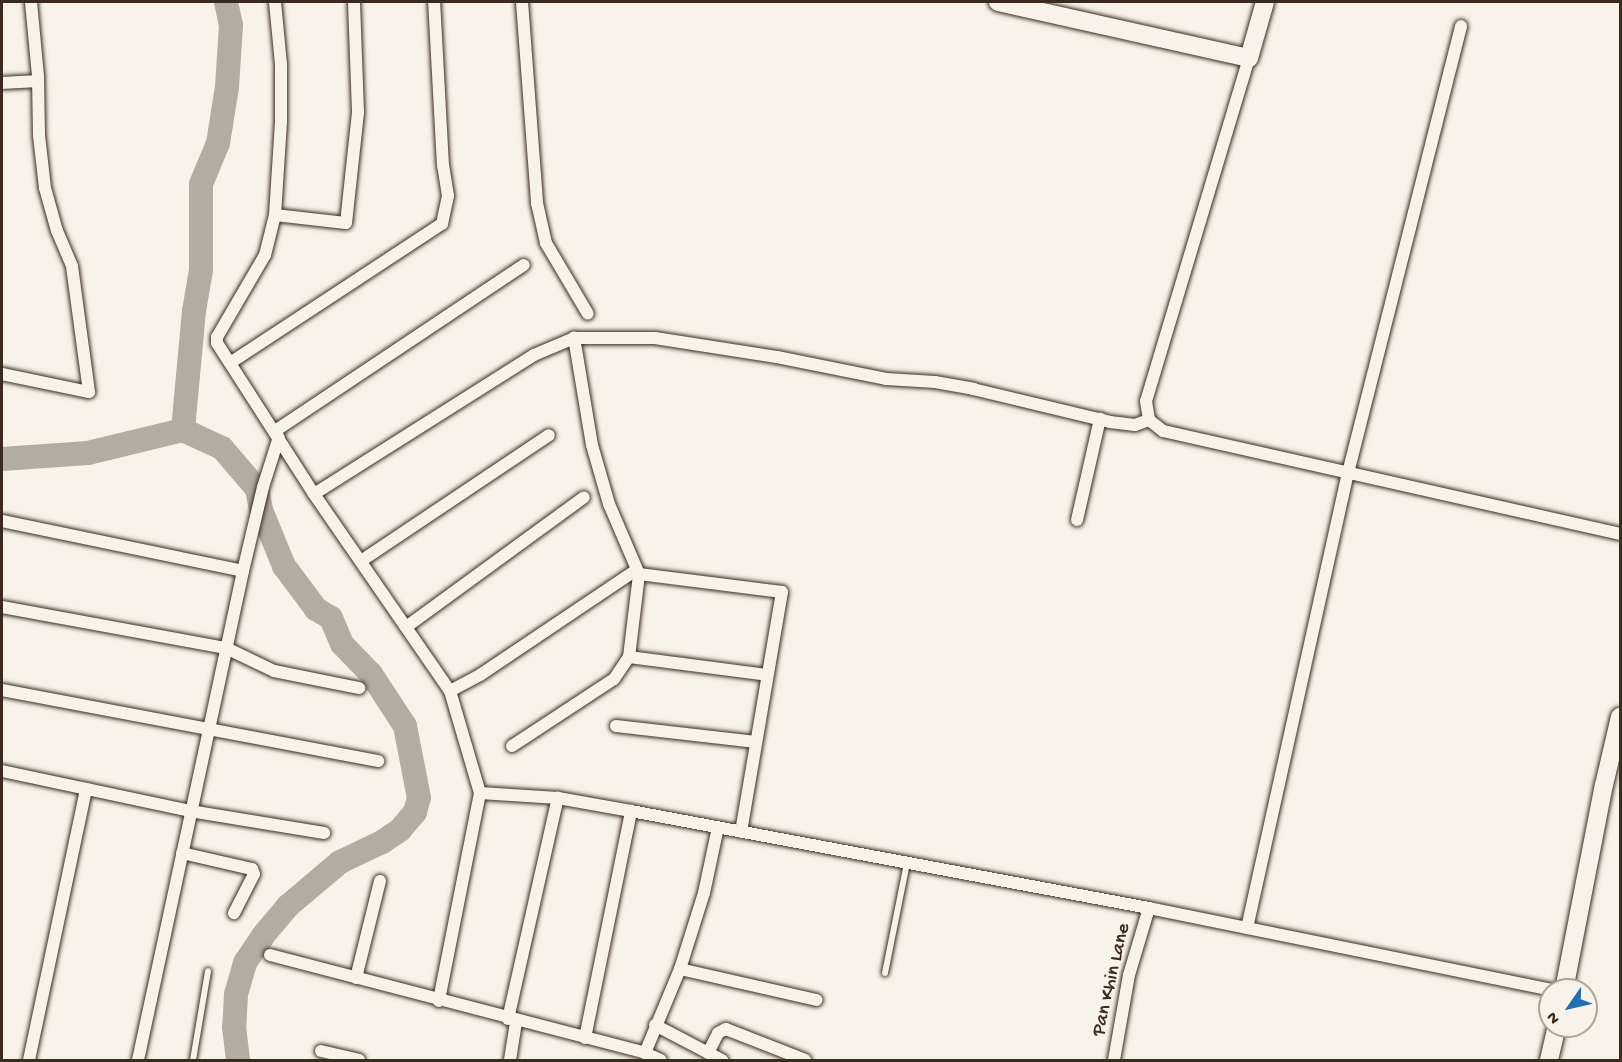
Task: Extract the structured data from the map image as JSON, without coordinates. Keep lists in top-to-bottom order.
{
  "streets": {
    "street": ["Pan Khin Lane"]
  },
  "north": "bottom left"
}
